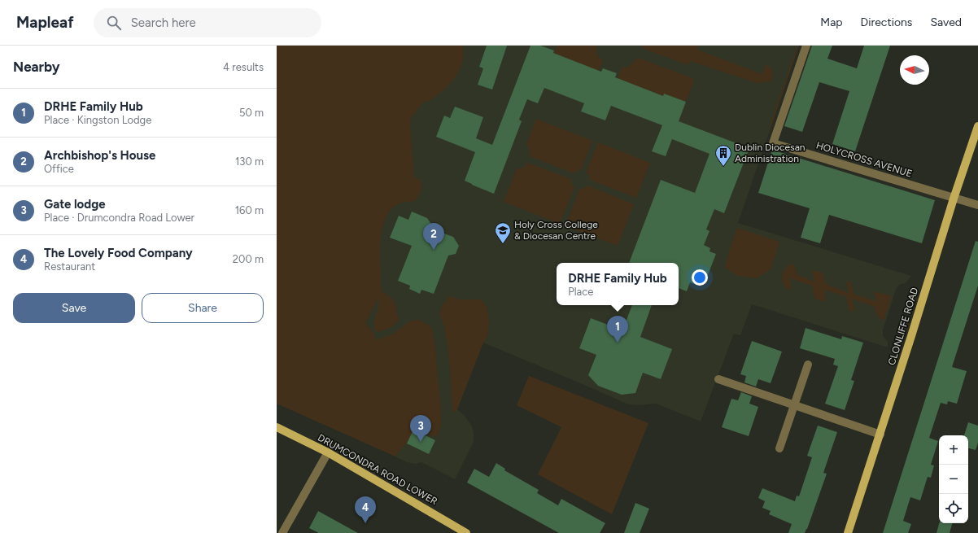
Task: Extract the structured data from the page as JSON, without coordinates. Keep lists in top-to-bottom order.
{
  "streets": {
    "main road": ["CLONLIFFE ROAD", "DRUMCONDRA ROAD LOWER"],
    "street": ["HOLYCROSS AVENUE"]
  },
  "crossings": [
    ["HOLYCROSS AVENUE", "CLONLIFFE ROAD"]
  ],
  "places": {
    "building": ["Dublin Diocesan Administration"],
    "school or university": ["Holy Cross College & Diocesan Centre"]
  },
  "north": "left",
  "page": {
    "header": "Mapleaf",
    "search": "Search here",
    "nav": ["Map", "Directions", "Saved"],
    "heading": ["Nearby", "4 results"],
    "list": [
      {
        "mark": "1",
        "name": "DRHE Family Hub",
        "note": "Place · Kingston Lodge",
        "value": "50 m"
      },
      {
        "mark": "2",
        "name": "Archbishop's House",
        "note": "Office",
        "value": "130 m"
      },
      {
        "mark": "3",
        "name": "Gate lodge",
        "note": "Place · Drumcondra Road Lower",
        "value": "160 m"
      },
      {
        "mark": "4",
        "name": "The Lovely Food Company",
        "note": "Restaurant",
        "value": "200 m"
      }
    ],
    "pins": [
      "2",
      "1",
      "3",
      "4"
    ],
    "popup": ["DRHE Family Hub", "Place"],
    "buttons": ["Save", "Share"],
    "map_buttons": ["+", "−"]
  }
}
